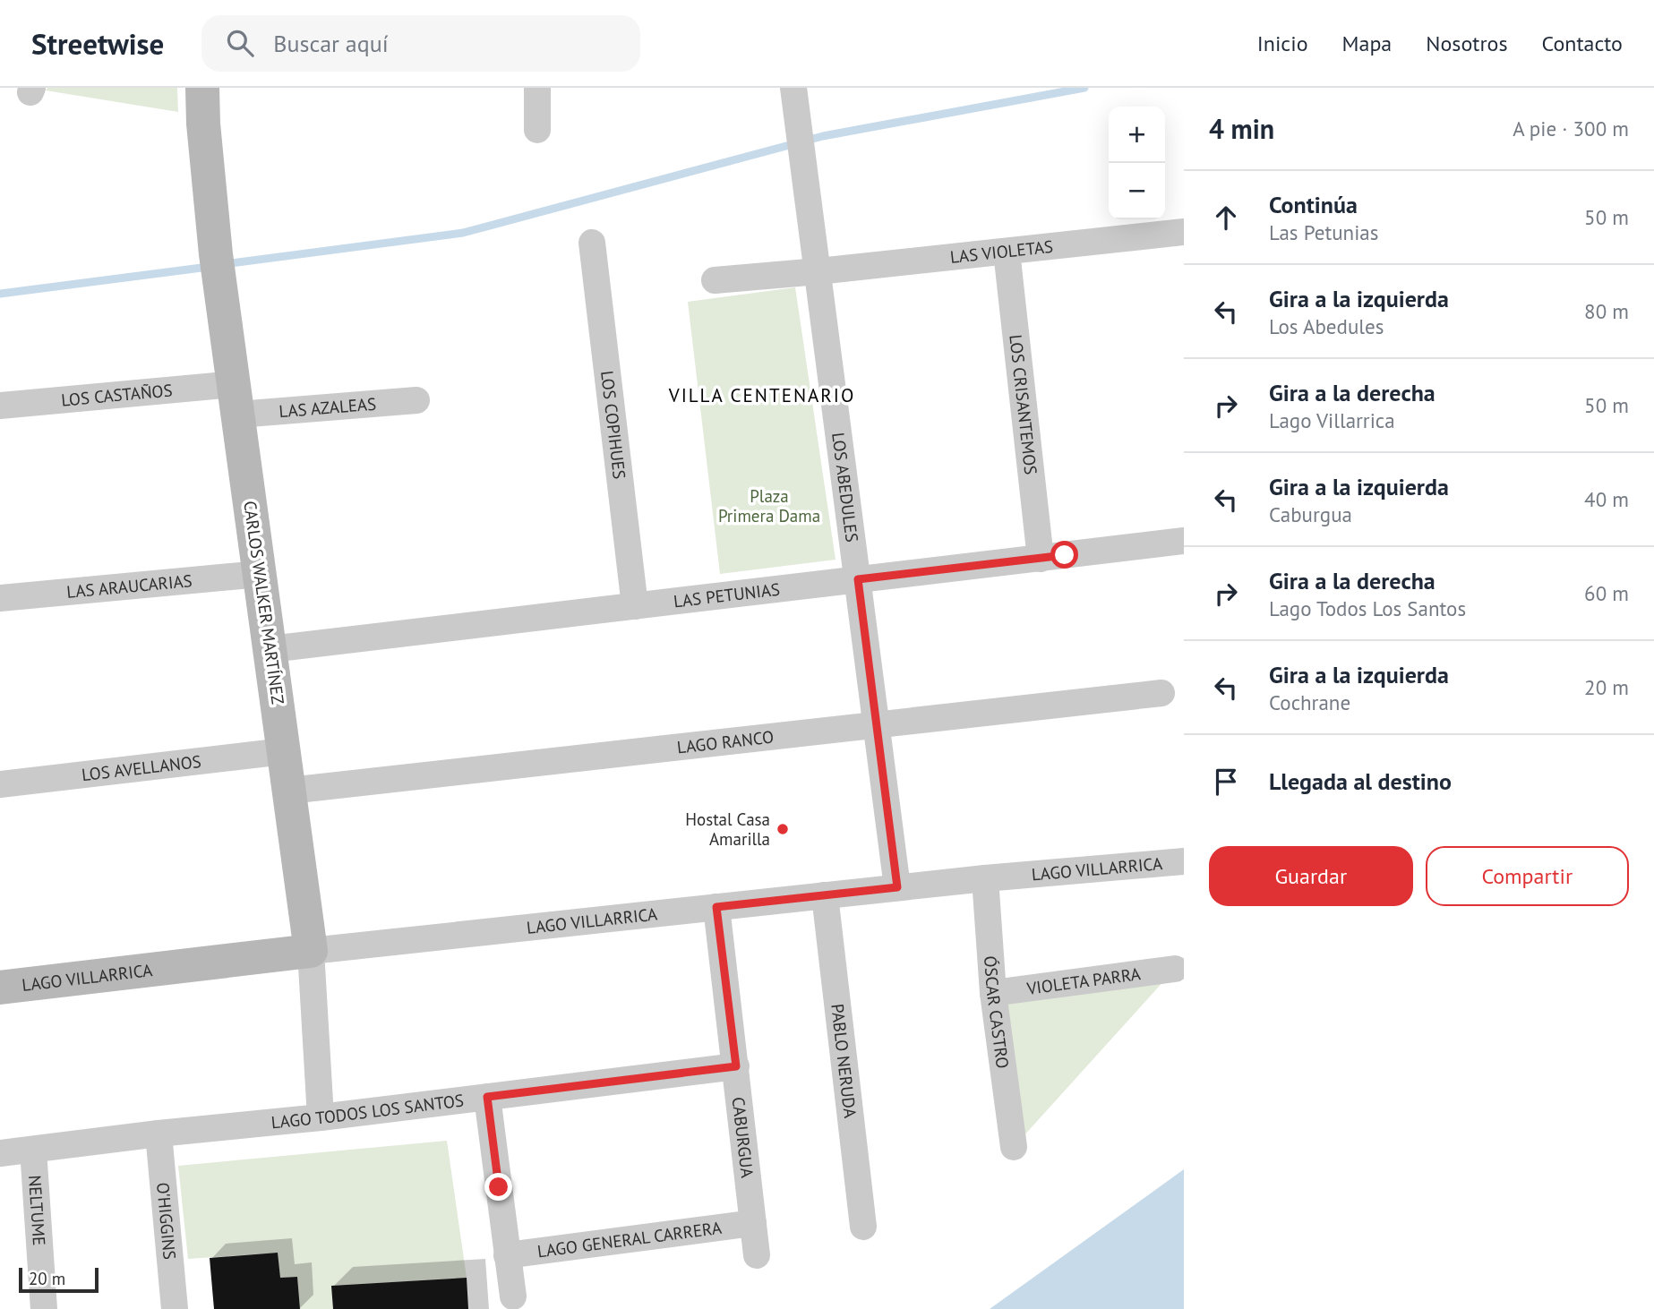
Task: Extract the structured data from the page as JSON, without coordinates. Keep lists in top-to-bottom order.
{
  "streets": {
    "street": [
      "LAS VIOLETAS",
      "LOS CASTAÑOS",
      "LOS CRISANTEMOS",
      "LAS AZALEAS",
      "LOS COPIHUES",
      "LOS ABEDULES",
      "LAS ARAUCARIAS",
      "LAS PETUNIAS",
      "CARLOS WALKER MARTÍNEZ",
      "LAGO RANCO",
      "LOS AVELLANOS",
      "LAGO VILLARRICA",
      "VIOLETA PARRA",
      "ÓSCAR CASTRO",
      "PABLO NERUDA",
      "LAGO TODOS LOS SANTOS",
      "CABURGUA",
      "NELTUME",
      "O'HIGGINS",
      "LAGO GENERAL CARRERA"
    ]
  },
  "crossings": [
    ["LAS VIOLETAS", "LOS CRISANTEMOS"],
    ["LAS VIOLETAS", "LOS ABEDULES"],
    ["LOS CASTAÑOS", "LAS AZALEAS"],
    ["LOS CASTAÑOS", "CARLOS WALKER MARTÍNEZ"],
    ["LOS CRISANTEMOS", "LAS PETUNIAS"],
    ["LAS AZALEAS", "CARLOS WALKER MARTÍNEZ"],
    ["LOS COPIHUES", "LAS PETUNIAS"],
    ["LOS ABEDULES", "LAS PETUNIAS"],
    ["LOS ABEDULES", "LAGO RANCO"],
    ["LOS ABEDULES", "LAGO VILLARRICA"],
    ["LAS ARAUCARIAS", "CARLOS WALKER MARTÍNEZ"],
    ["LAS PETUNIAS", "CARLOS WALKER MARTÍNEZ"],
    ["CARLOS WALKER MARTÍNEZ", "LAGO RANCO"],
    ["CARLOS WALKER MARTÍNEZ", "LOS AVELLANOS"],
    ["CARLOS WALKER MARTÍNEZ", "LAGO VILLARRICA"],
    ["CARLOS WALKER MARTÍNEZ", "LAGO TODOS LOS SANTOS"],
    ["LAGO VILLARRICA", "ÓSCAR CASTRO"],
    ["LAGO VILLARRICA", "PABLO NERUDA"],
    ["LAGO VILLARRICA", "CABURGUA"],
    ["VIOLETA PARRA", "ÓSCAR CASTRO"],
    ["LAGO TODOS LOS SANTOS", "CABURGUA"],
    ["LAGO TODOS LOS SANTOS", "NELTUME"],
    ["LAGO TODOS LOS SANTOS", "O'HIGGINS"],
    ["CABURGUA", "LAGO GENERAL CARRERA"]
  ],
  "districts": ["VILLA CENTENARIO"],
  "parks": ["Plaza Primera Dama"],
  "places": ["Hostal Casa Amarilla"],
  "scale_bar": "20 m",
  "page": {
    "header": "Streetwise",
    "search": "Buscar aquí",
    "nav": [
      "Inicio",
      "Mapa",
      "Nosotros",
      "Contacto"
    ],
    "heading": ["4 min", "A pie · 300 m"],
    "map_buttons": ["+", "−"],
    "list": [
      ["Continúa", "Las Petunias", "50 m"],
      ["Gira a la izquierda", "Los Abedules", "80 m"],
      ["Gira a la derecha", "Lago Villarrica", "50 m"],
      ["Gira a la izquierda", "Caburgua", "40 m"],
      ["Gira a la derecha", "Lago Todos Los Santos", "60 m"],
      ["Gira a la izquierda", "Cochrane", "20 m"],
      "Llegada al destino"
    ],
    "buttons": ["Guardar", "Compartir"],
    "scale": "20 m"
  }
}
